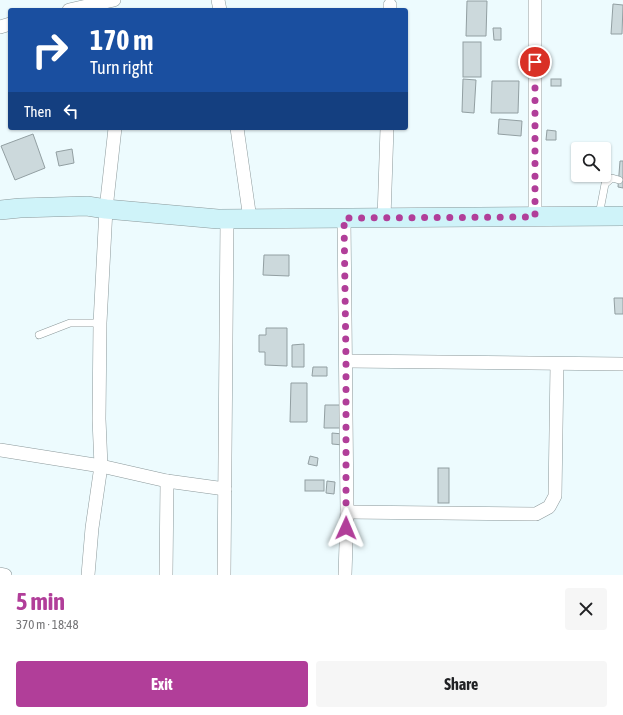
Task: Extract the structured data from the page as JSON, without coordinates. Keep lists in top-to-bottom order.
{
  "page": {
    "turn": ["170 m", "Turn right"],
    "then": "Then",
    "heading": ["5 min", "370 m · 18:48"],
    "buttons": ["Exit", "Share"]
  }
}
